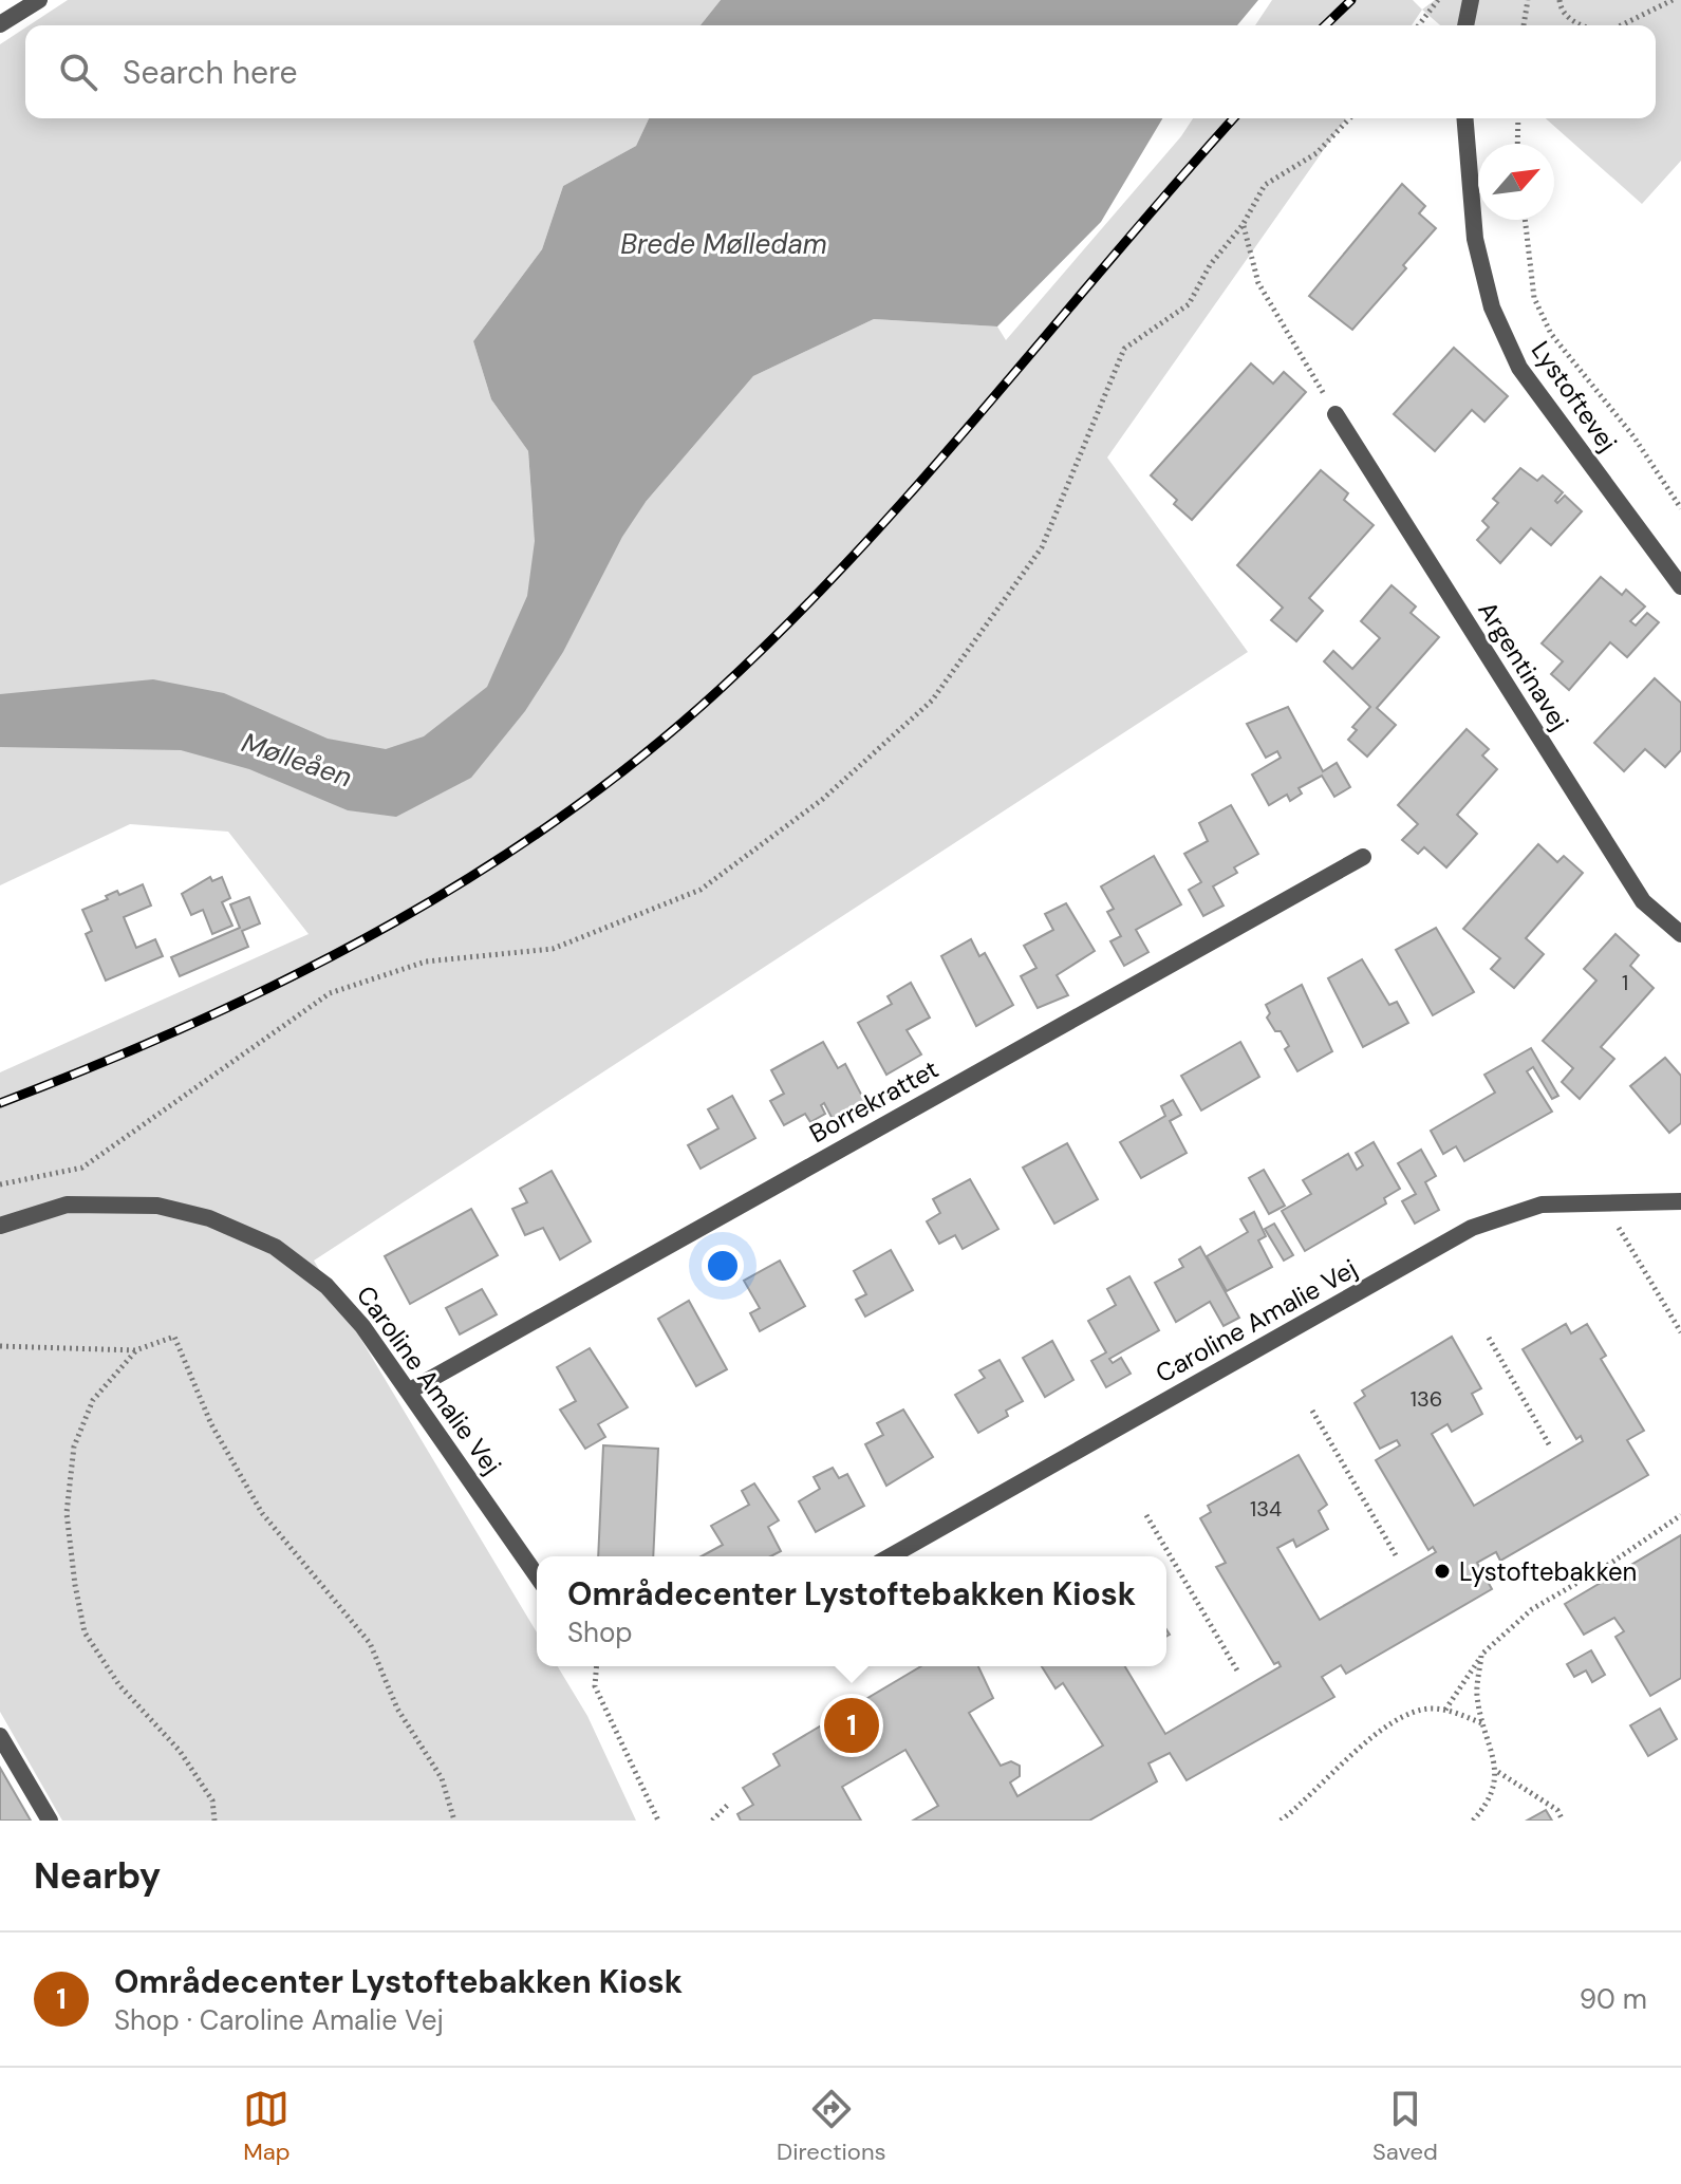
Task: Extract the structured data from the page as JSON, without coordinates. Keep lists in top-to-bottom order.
{
  "streets": {
    "street": [
      "Lystoftevej",
      "Argentinavej",
      "Borrekrattet",
      "Caroline Amalie Vej"
    ]
  },
  "crossings": [
    ["Borrekrattet", "Caroline Amalie Vej"]
  ],
  "water": ["Brede Mølledam", "Mølleåen"],
  "places": ["Lystoftebakken"],
  "house_numbers": ["1", "136", "134"],
  "north": "top right",
  "page": {
    "search": "Search here",
    "popup": ["Områdecenter Lystoftebakken Kiosk", "Shop"],
    "pins": "1",
    "heading": "Nearby",
    "list": [
      {
        "mark": "1",
        "name": "Områdecenter Lystoftebakken Kiosk",
        "note": "Shop · Caroline Amalie Vej",
        "value": "90 m"
      }
    ],
    "nav": ["Map", "Directions", "Saved"]
  }
}
